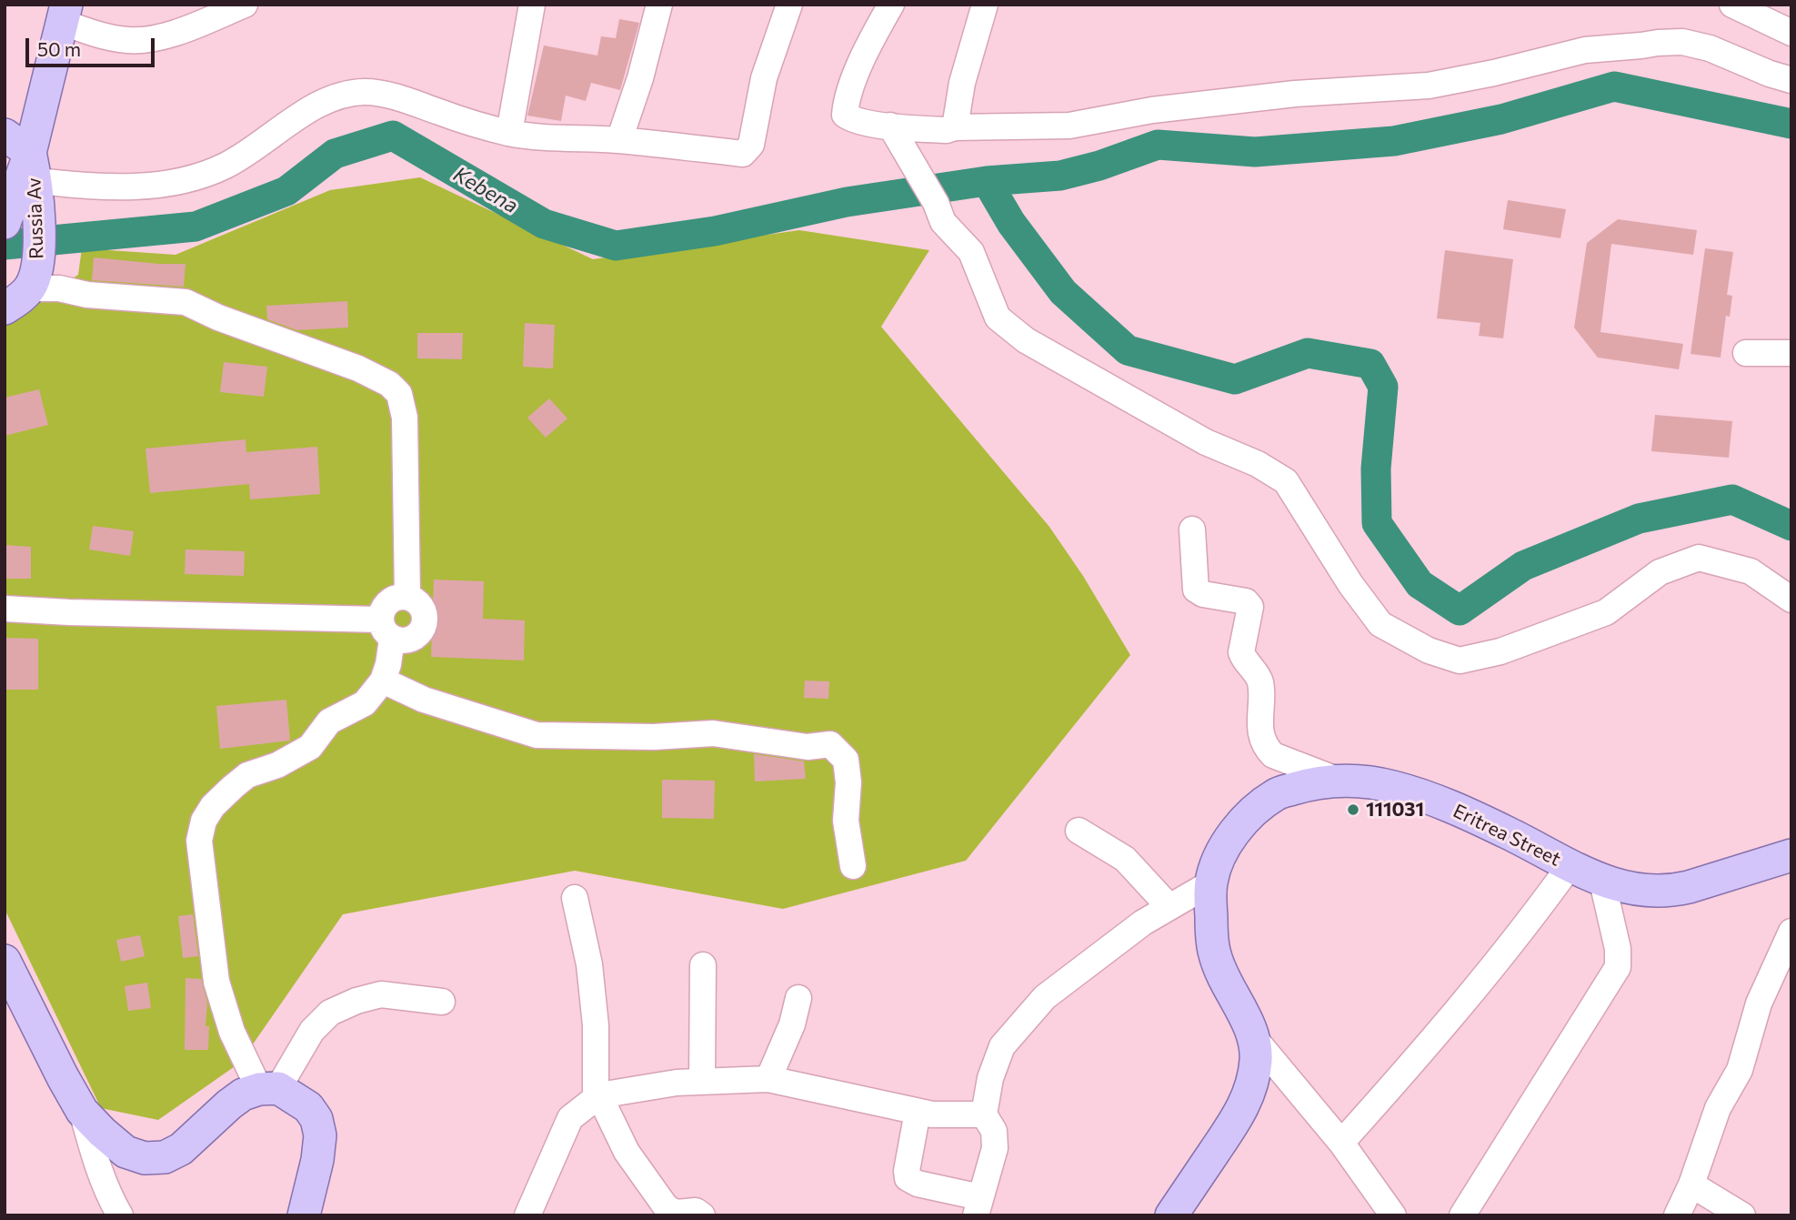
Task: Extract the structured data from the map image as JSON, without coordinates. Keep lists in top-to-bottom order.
{
  "streets": {
    "main road": ["Russia Av", "Eritrea Street"]
  },
  "water": ["Kebena"],
  "places": ["111031"],
  "scale_bar": "50 m"
}
